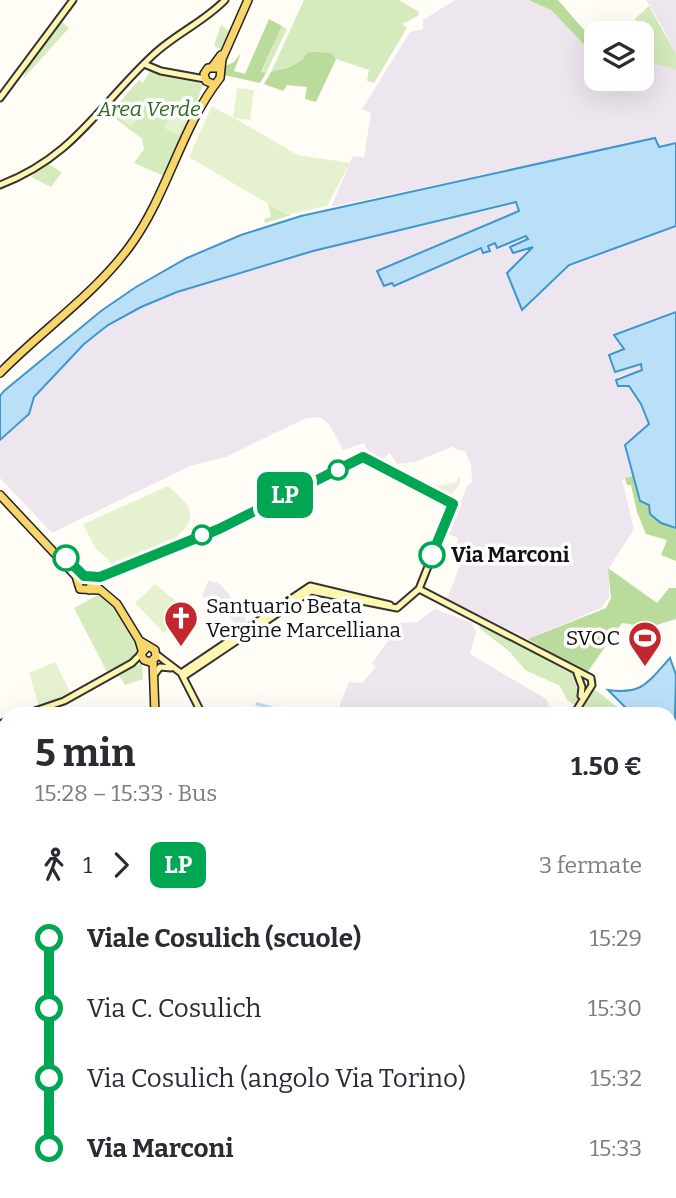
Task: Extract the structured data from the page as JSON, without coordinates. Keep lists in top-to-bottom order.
{
  "parks": ["Area Verde"],
  "places": {
    "other": ["Via Marconi"],
    "church": ["Santuario Beata Vergine Marcelliana"],
    "sports": ["SVOC"]
  },
  "lines": ["bus line LP"],
  "page": {
    "on_map": "LP",
    "heading": ["5 min", "15:28 – 15:33 · Bus", "1.50 €"],
    "legs": ["1", "LP", "3 fermate"],
    "list": [
      {
        "name": "Viale Cosulich (scuole)",
        "value": "15:29"
      },
      {
        "name": "Via C. Cosulich",
        "value": "15:30"
      },
      {
        "name": "Via Cosulich (angolo Via Torino)",
        "value": "15:32"
      },
      {
        "name": "Via Marconi",
        "value": "15:33"
      }
    ]
  }
}
